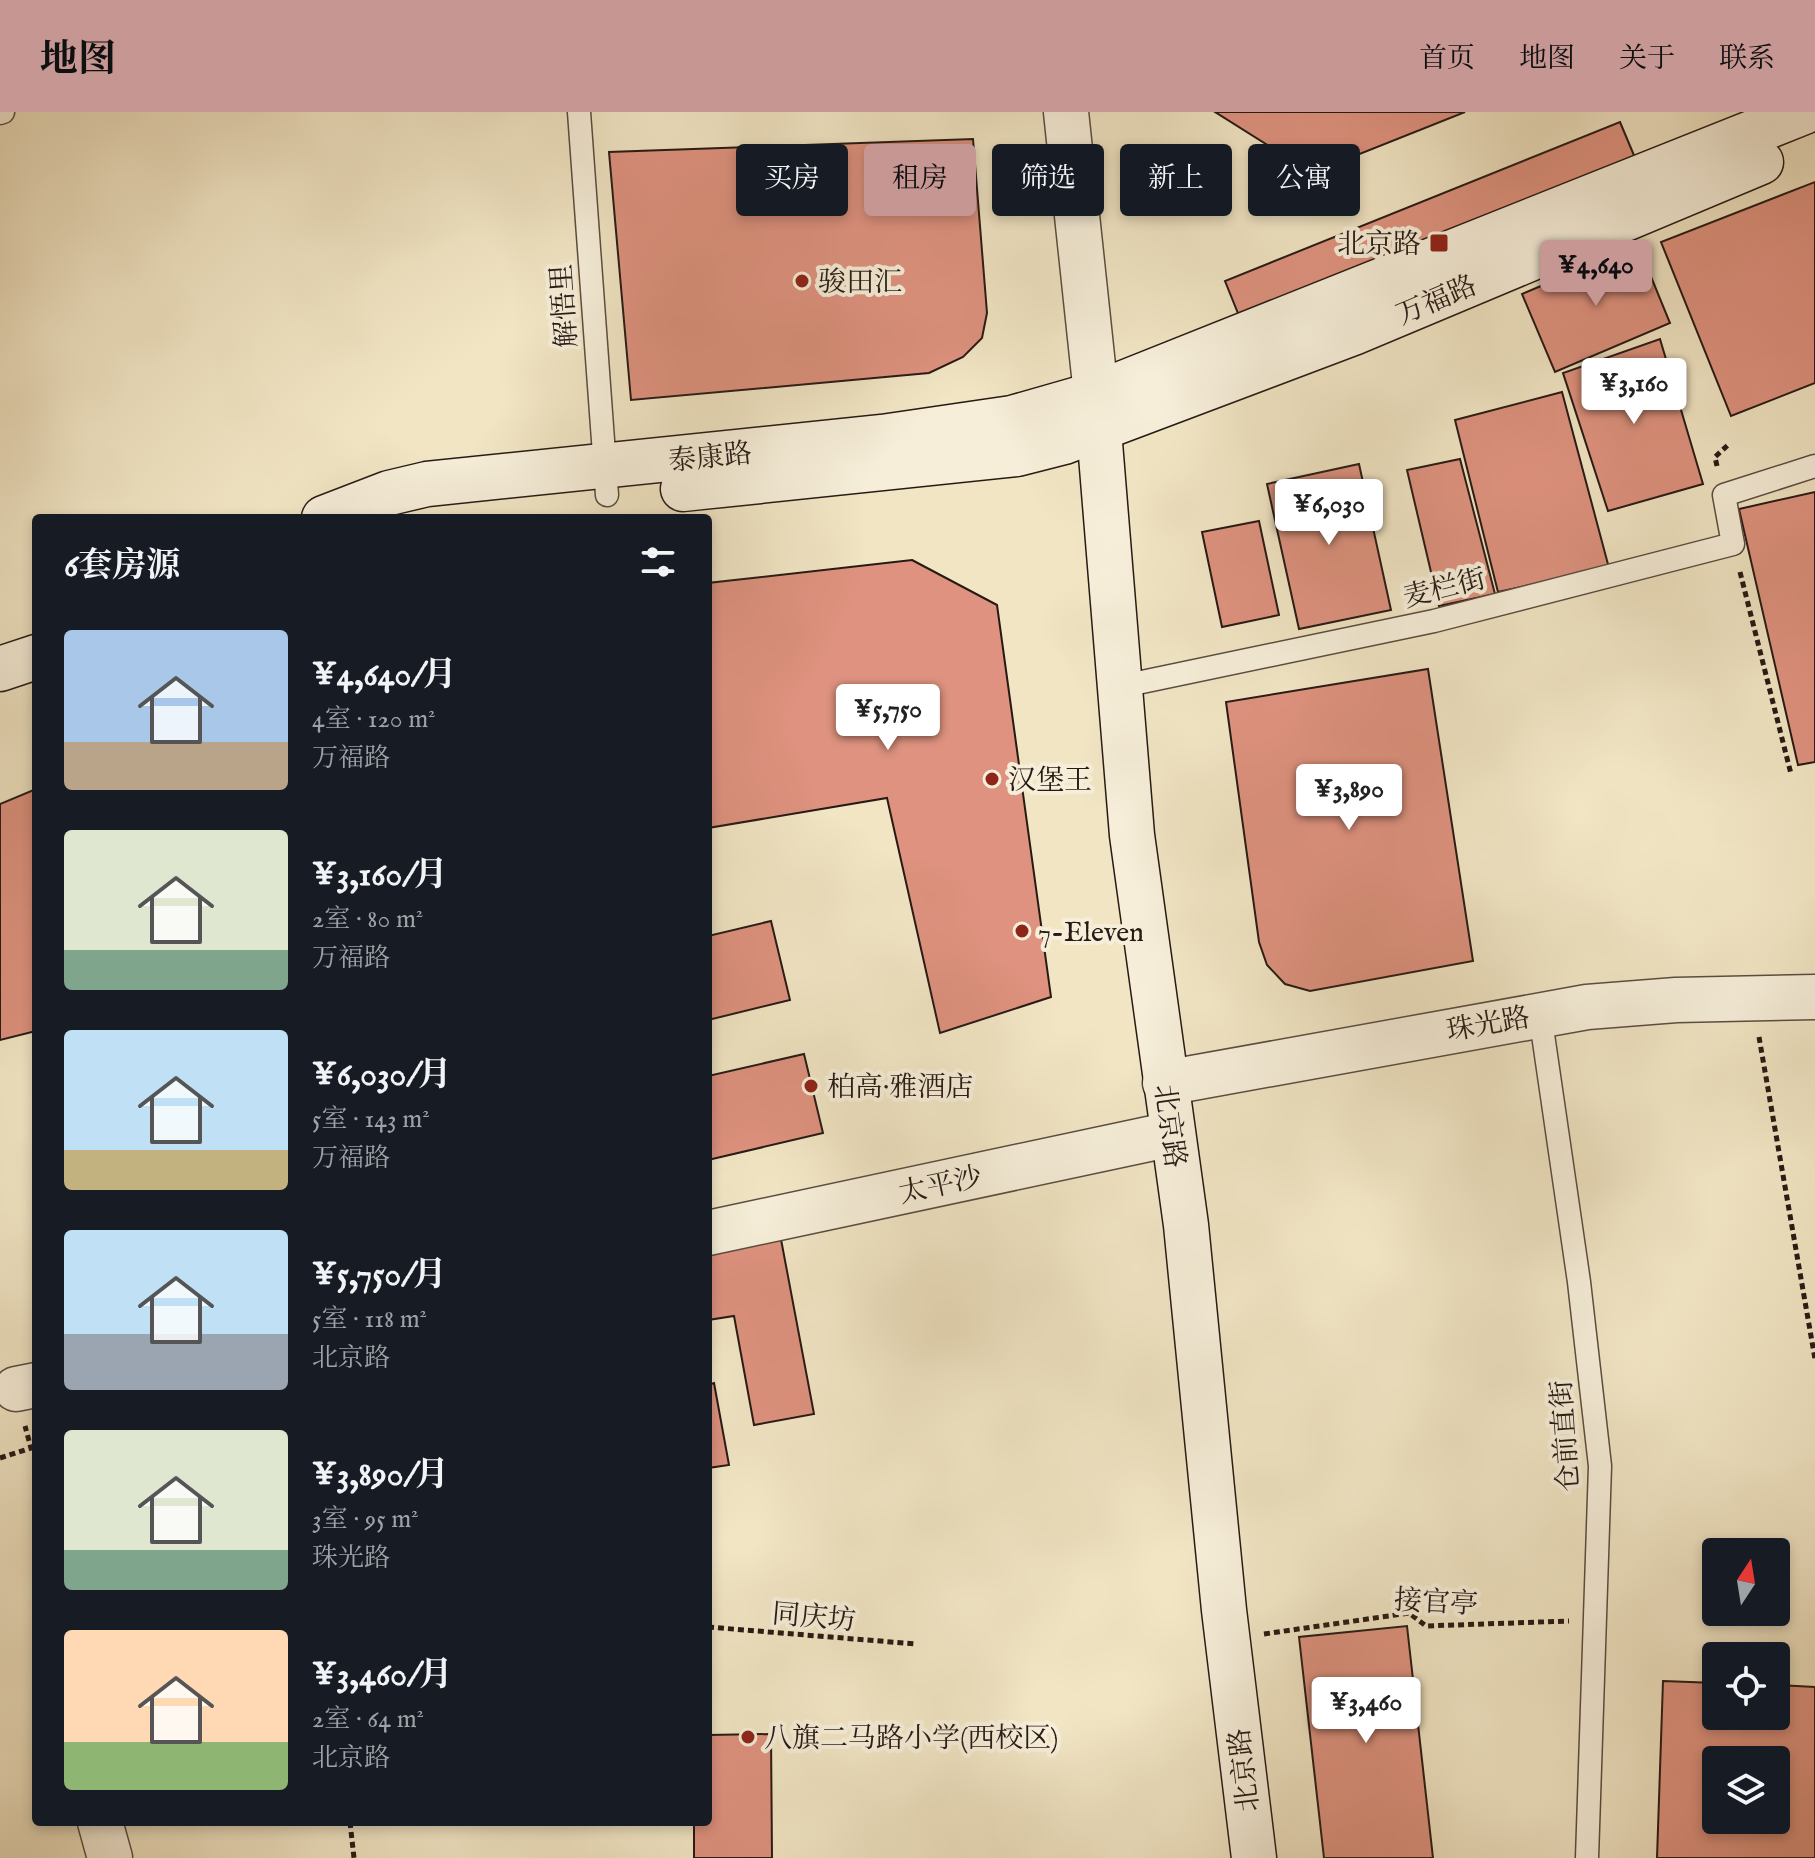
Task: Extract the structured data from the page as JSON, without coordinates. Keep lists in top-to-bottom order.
{
  "streets": {
    "street": [
      "万福路",
      "泰康路",
      "珠光路",
      "北京路",
      "太平沙"
    ],
    "lane": ["解悟里", "麦栏街", "仓前直街"],
    "path": ["接官亭", "同庆坊"]
  },
  "crossings": [
    ["万福路", "泰康路"],
    ["万福路", "北京路"],
    ["解悟里", "泰康路"],
    ["泰康路", "北京路"],
    ["麦栏街", "北京路"],
    ["珠光路", "北京路"],
    ["珠光路", "仓前直街"],
    ["北京路", "太平沙"],
    ["北京路", "接官亭"],
    ["仓前直街", "接官亭"]
  ],
  "places": {
    "transit": ["北京路"],
    "other": [
      "骏田汇",
      "汉堡王",
      "7-Eleven",
      "柏高·雅酒店",
      "八旗二马路小学(西校区)"
    ]
  },
  "north": "top",
  "page": {
    "header": "地图",
    "nav": [
      "首页",
      "地图",
      "关于",
      "联系"
    ],
    "chip": [
      "买房",
      "租房",
      "筛选",
      "新上",
      "公寓"
    ],
    "price": [
      "¥4,640",
      "¥3,160",
      "¥6,030",
      "¥5,750",
      "¥3,890",
      "¥3,460"
    ],
    "heading": "6套房源",
    "list": [
      {
        "name": "¥4,640/月",
        "note": "4室 · 120 m² · 万福路"
      },
      {
        "name": "¥3,160/月",
        "note": "2室 · 80 m² · 万福路"
      },
      {
        "name": "¥6,030/月",
        "note": "5室 · 143 m² · 万福路"
      },
      {
        "name": "¥5,750/月",
        "note": "5室 · 118 m² · 北京路"
      },
      {
        "name": "¥3,890/月",
        "note": "3室 · 95 m² · 珠光路"
      },
      {
        "name": "¥3,460/月",
        "note": "2室 · 64 m² · 北京路"
      }
    ]
  }
}
